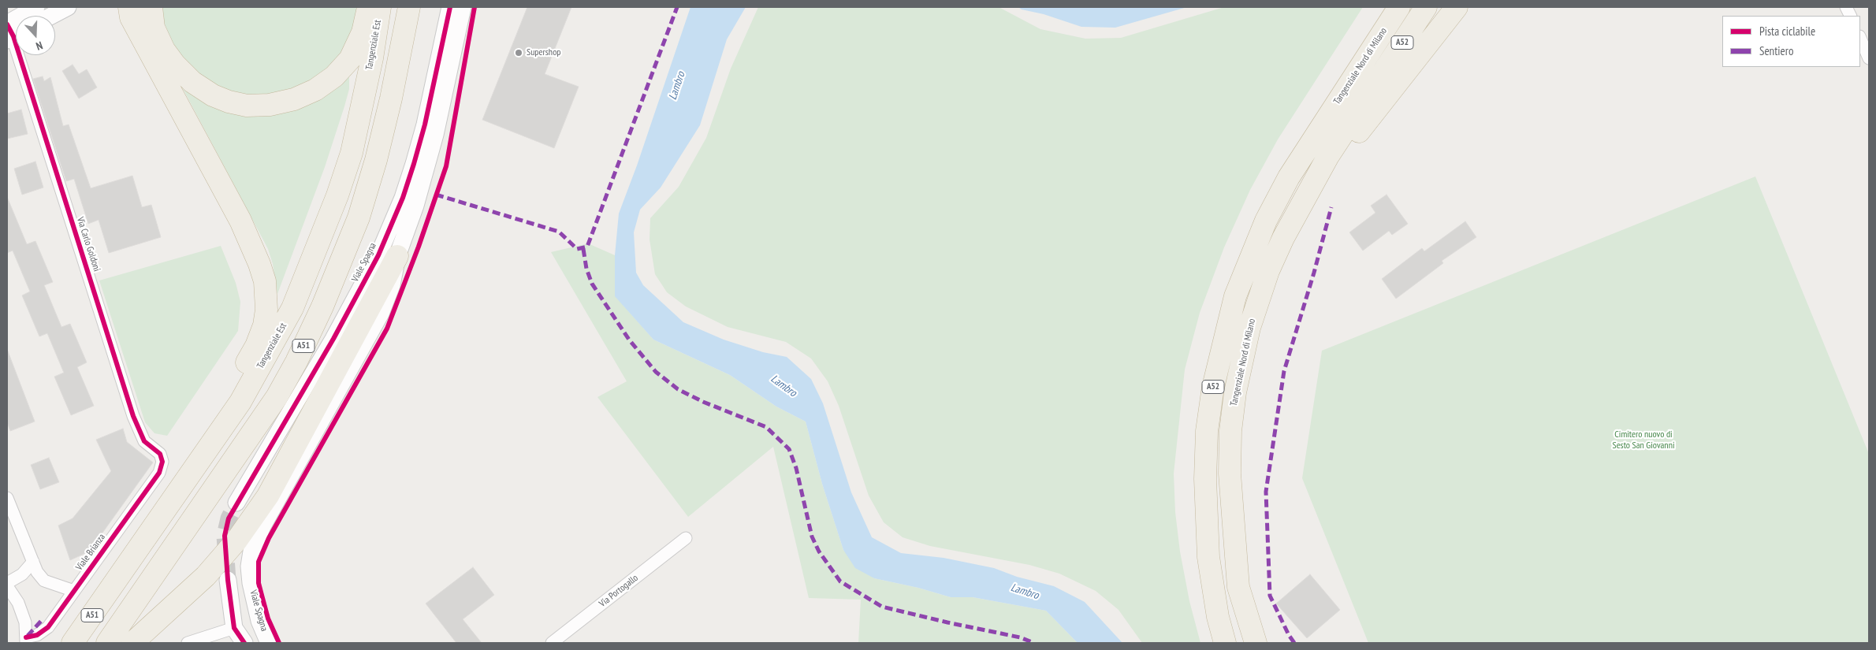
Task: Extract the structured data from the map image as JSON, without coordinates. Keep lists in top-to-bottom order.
{
  "streets": {
    "highway": [
      "A52",
      "Tangenziale Est",
      "Tangenziale Nord di Milano",
      "A51"
    ],
    "street": [
      "Via Carlo Goldoni",
      "Viale Spagna",
      "Viale Brianza",
      "Via Portogallo"
    ]
  },
  "crossings": [
    ["A52", "Tangenziale Nord di Milano"],
    ["Via Carlo Goldoni", "Viale Brianza"]
  ],
  "water": ["Lambro"],
  "parks": ["Cimitero nuovo di Sesto San Giovanni"],
  "places": ["Supershop"],
  "legend": ["Pista ciclabile", "Sentiero"],
  "north": "bottom"
}
